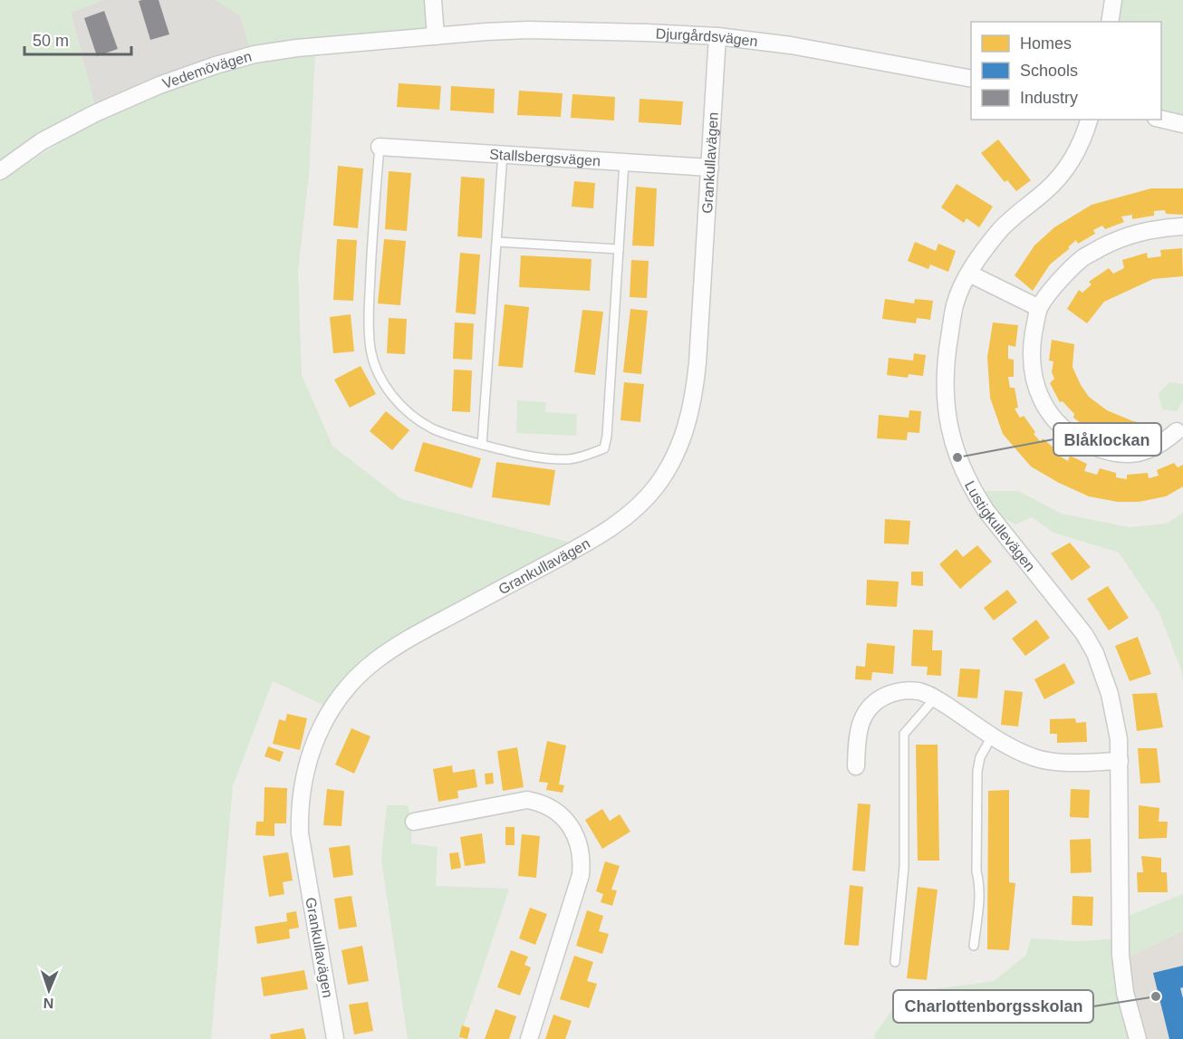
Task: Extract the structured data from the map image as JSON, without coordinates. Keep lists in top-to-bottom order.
{
  "streets": {
    "street": [
      "Djurgårdsvägen",
      "Vedemövägen",
      "Stallsbergsvägen",
      "Grankullavägen",
      "Lustigkullevägen"
    ]
  },
  "crossings": [
    ["Djurgårdsvägen", "Vedemövägen"],
    ["Djurgårdsvägen", "Grankullavägen"],
    ["Stallsbergsvägen", "Grankullavägen"]
  ],
  "places": ["Blåklockan", "Charlottenborgsskolan"],
  "legend": ["Homes", "Schools", "Industry"],
  "scale_bar": "50 m",
  "north": "bottom"
}
